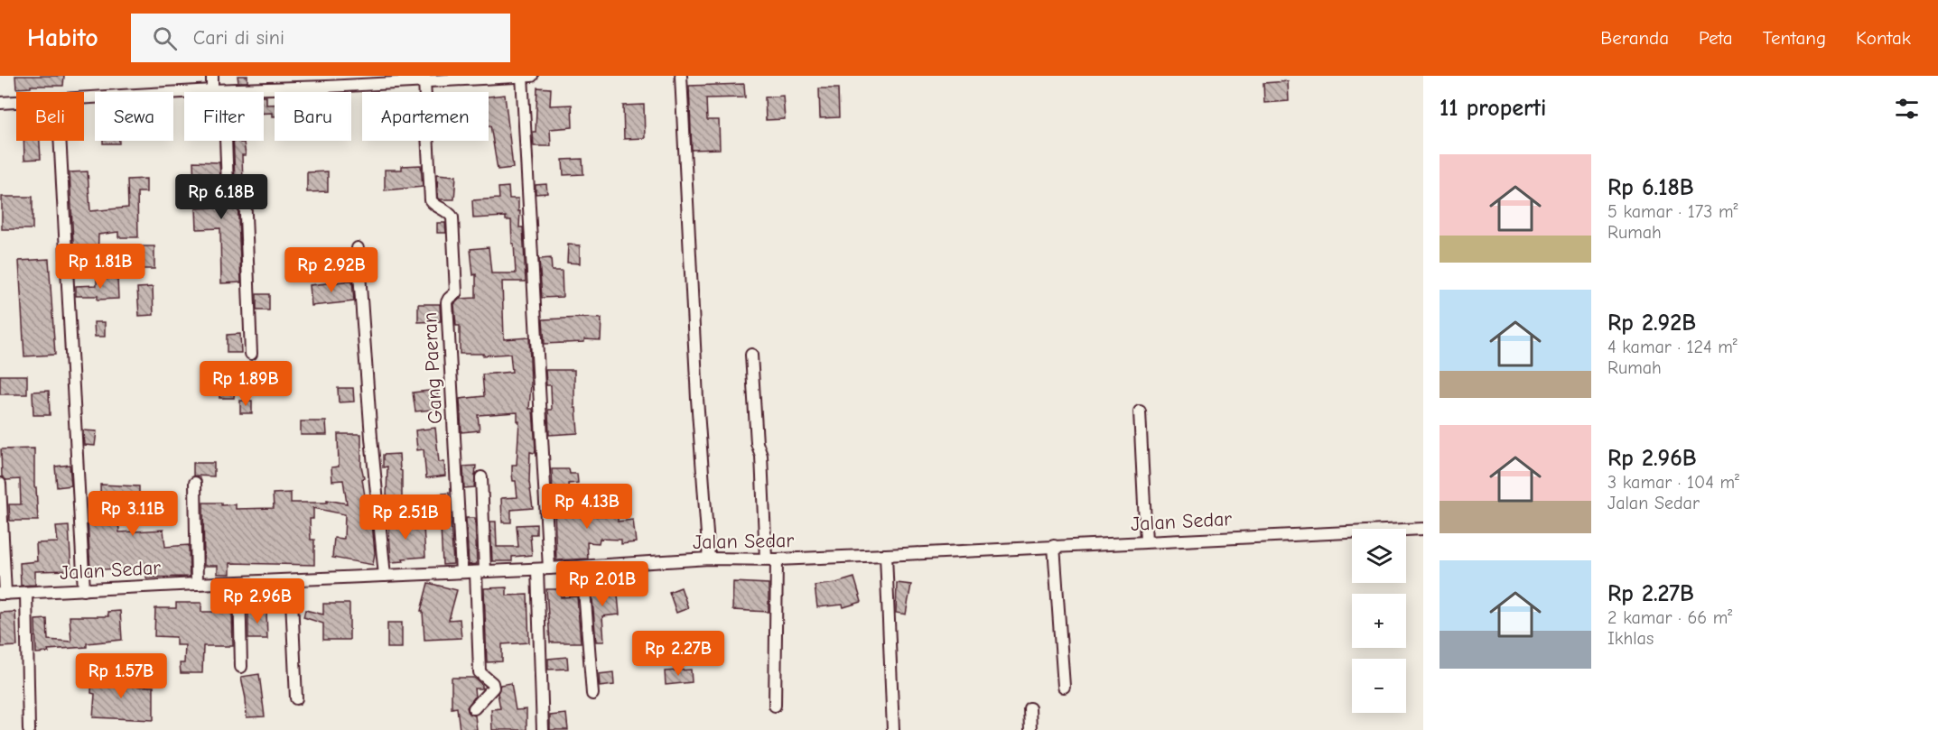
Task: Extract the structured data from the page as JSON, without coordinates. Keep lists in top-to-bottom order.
{
  "streets": {
    "street": ["Gang Paeran", "Jalan Sedar"]
  },
  "crossings": [
    ["Gang Paeran", "Jalan Sedar"]
  ],
  "page": {
    "header": "Habito",
    "search": "Cari di sini",
    "nav": [
      "Beranda",
      "Peta",
      "Tentang",
      "Kontak"
    ],
    "heading": "11 properti",
    "chip": [
      "Beli",
      "Sewa",
      "Filter",
      "Baru",
      "Apartemen"
    ],
    "list": [
      {
        "name": "Rp 6.18B",
        "note": "5 kamar · 173 m² · Rumah"
      },
      {
        "name": "Rp 2.92B",
        "note": "4 kamar · 124 m² · Rumah"
      },
      {
        "name": "Rp 2.96B",
        "note": "3 kamar · 104 m² · Jalan Sedar"
      },
      {
        "name": "Rp 2.27B",
        "note": "2 kamar · 66 m² · Ikhlas"
      }
    ],
    "price": [
      "Rp 6.18B",
      "Rp 1.81B",
      "Rp 2.92B",
      "Rp 1.89B",
      "Rp 4.13B",
      "Rp 3.11B",
      "Rp 2.51B",
      "Rp 2.01B",
      "Rp 2.96B",
      "Rp 2.27B",
      "Rp 1.57B"
    ],
    "map_buttons": ["+", "−"]
  }
}
